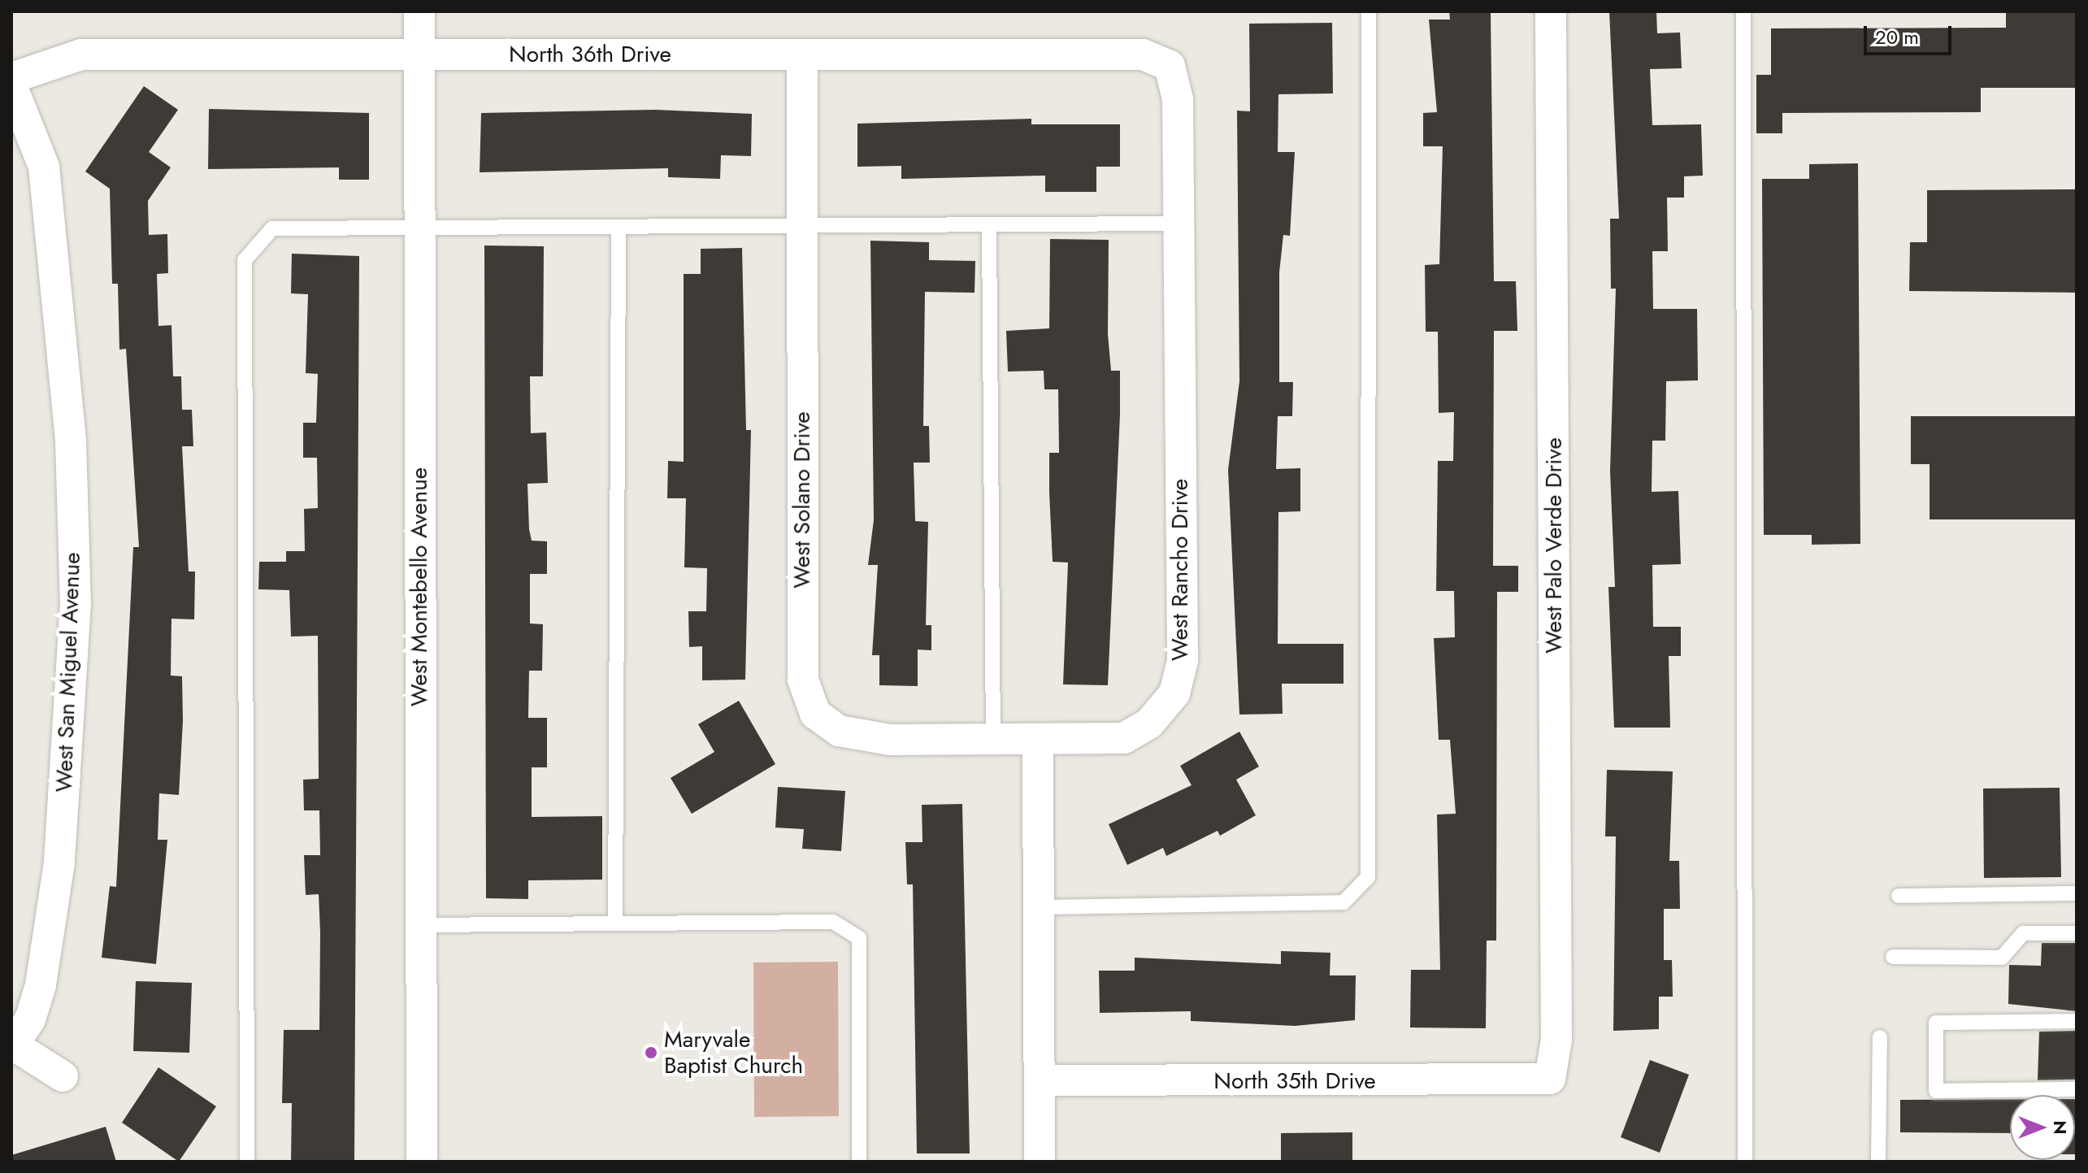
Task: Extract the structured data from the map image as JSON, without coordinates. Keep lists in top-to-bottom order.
{
  "streets": {
    "street": [
      "North 36th Drive",
      "West Solano Drive",
      "West Palo Verde Drive",
      "West Rancho Drive",
      "West Montebello Avenue",
      "West San Miguel Avenue",
      "North 35th Drive"
    ]
  },
  "crossings": [
    ["North 36th Drive", "West Solano Drive"],
    ["North 36th Drive", "West Rancho Drive"],
    ["North 36th Drive", "West Montebello Avenue"],
    ["West Solano Drive", "West Rancho Drive"],
    ["West Palo Verde Drive", "North 35th Drive"]
  ],
  "places": ["Maryvale Baptist Church"],
  "scale_bar": "20 m",
  "north": "right"
}
